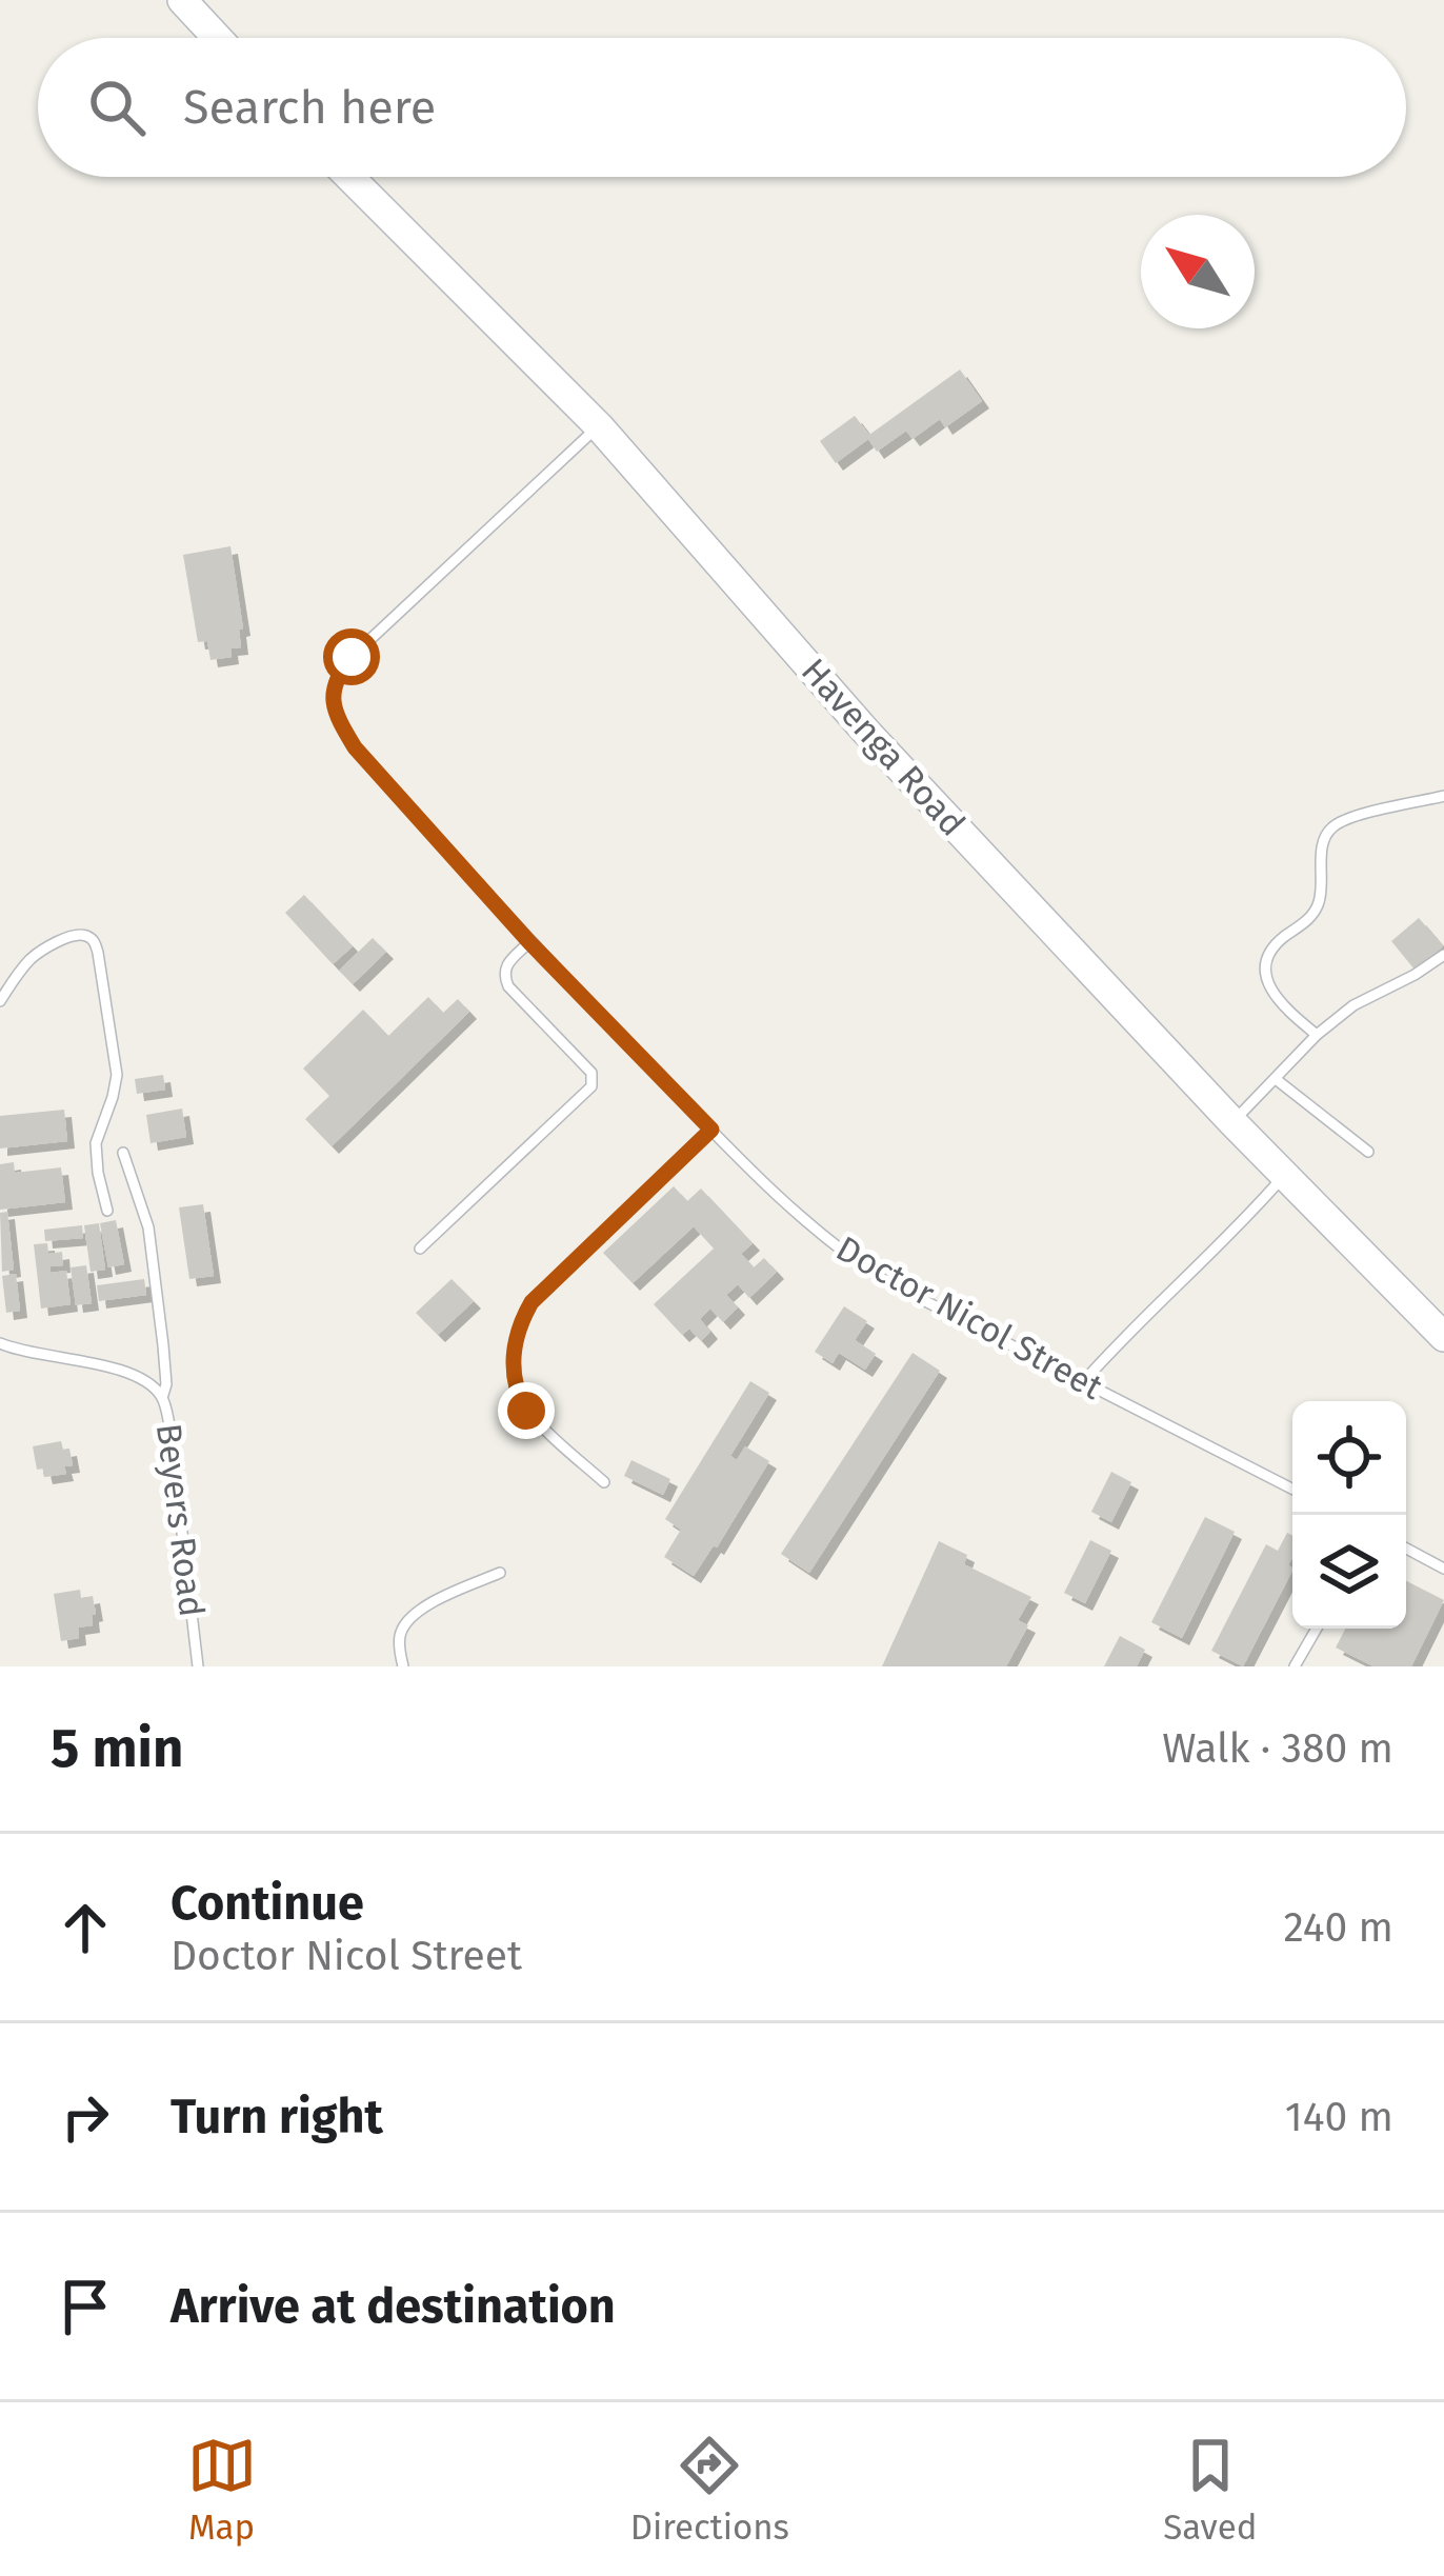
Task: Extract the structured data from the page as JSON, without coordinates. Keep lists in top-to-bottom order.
{
  "streets": {
    "street": ["Havenga Road"],
    "lane": ["Doctor Nicol Street", "Beyers Road"]
  },
  "crossings": [
    ["Havenga Road", "Doctor Nicol Street"]
  ],
  "north": "top left",
  "page": {
    "search": "Search here",
    "heading": ["5 min", "Walk · 380 m"],
    "list": [
      ["Continue", "Doctor Nicol Street", "240 m"],
      ["Turn right", "140 m"],
      "Arrive at destination"
    ],
    "nav": ["Map", "Directions", "Saved"]
  }
}
